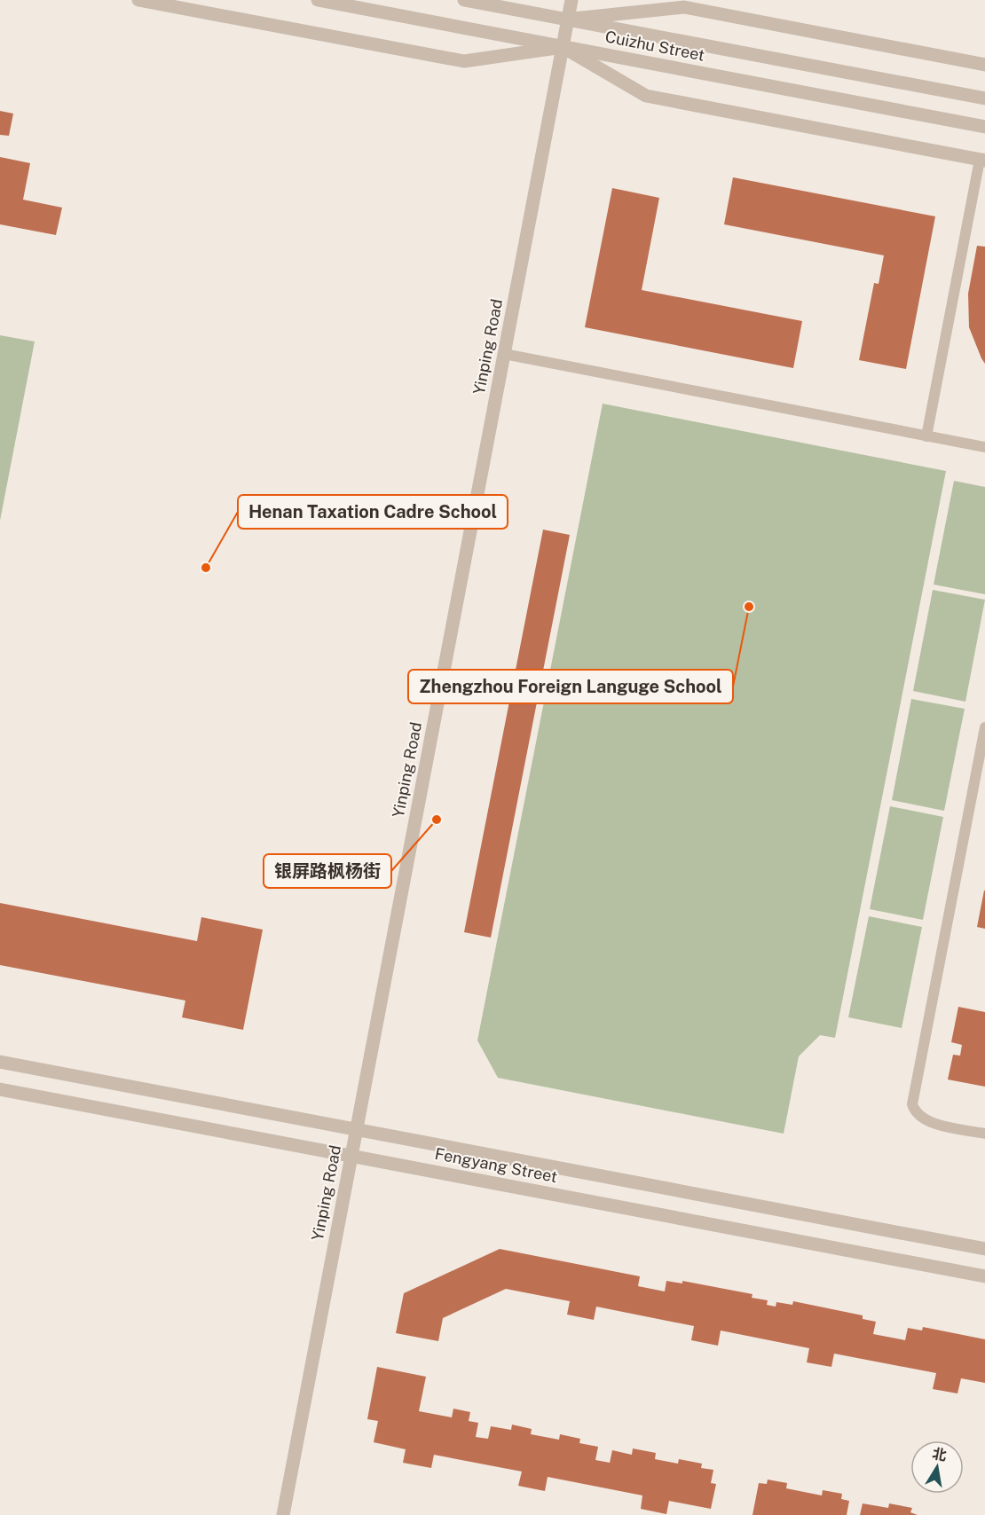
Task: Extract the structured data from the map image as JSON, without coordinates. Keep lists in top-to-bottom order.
{
  "streets": {
    "street": ["Cuizhu Street", "Yinping Road", "Fengyang Street"]
  },
  "crossings": [
    ["Cuizhu Street", "Yinping Road"],
    ["Yinping Road", "Fengyang Street"]
  ],
  "places": ["Henan Taxation Cadre School", "Zhengzhou Foreign Languge School", "银屏路枫杨街"],
  "north": "top"
}
